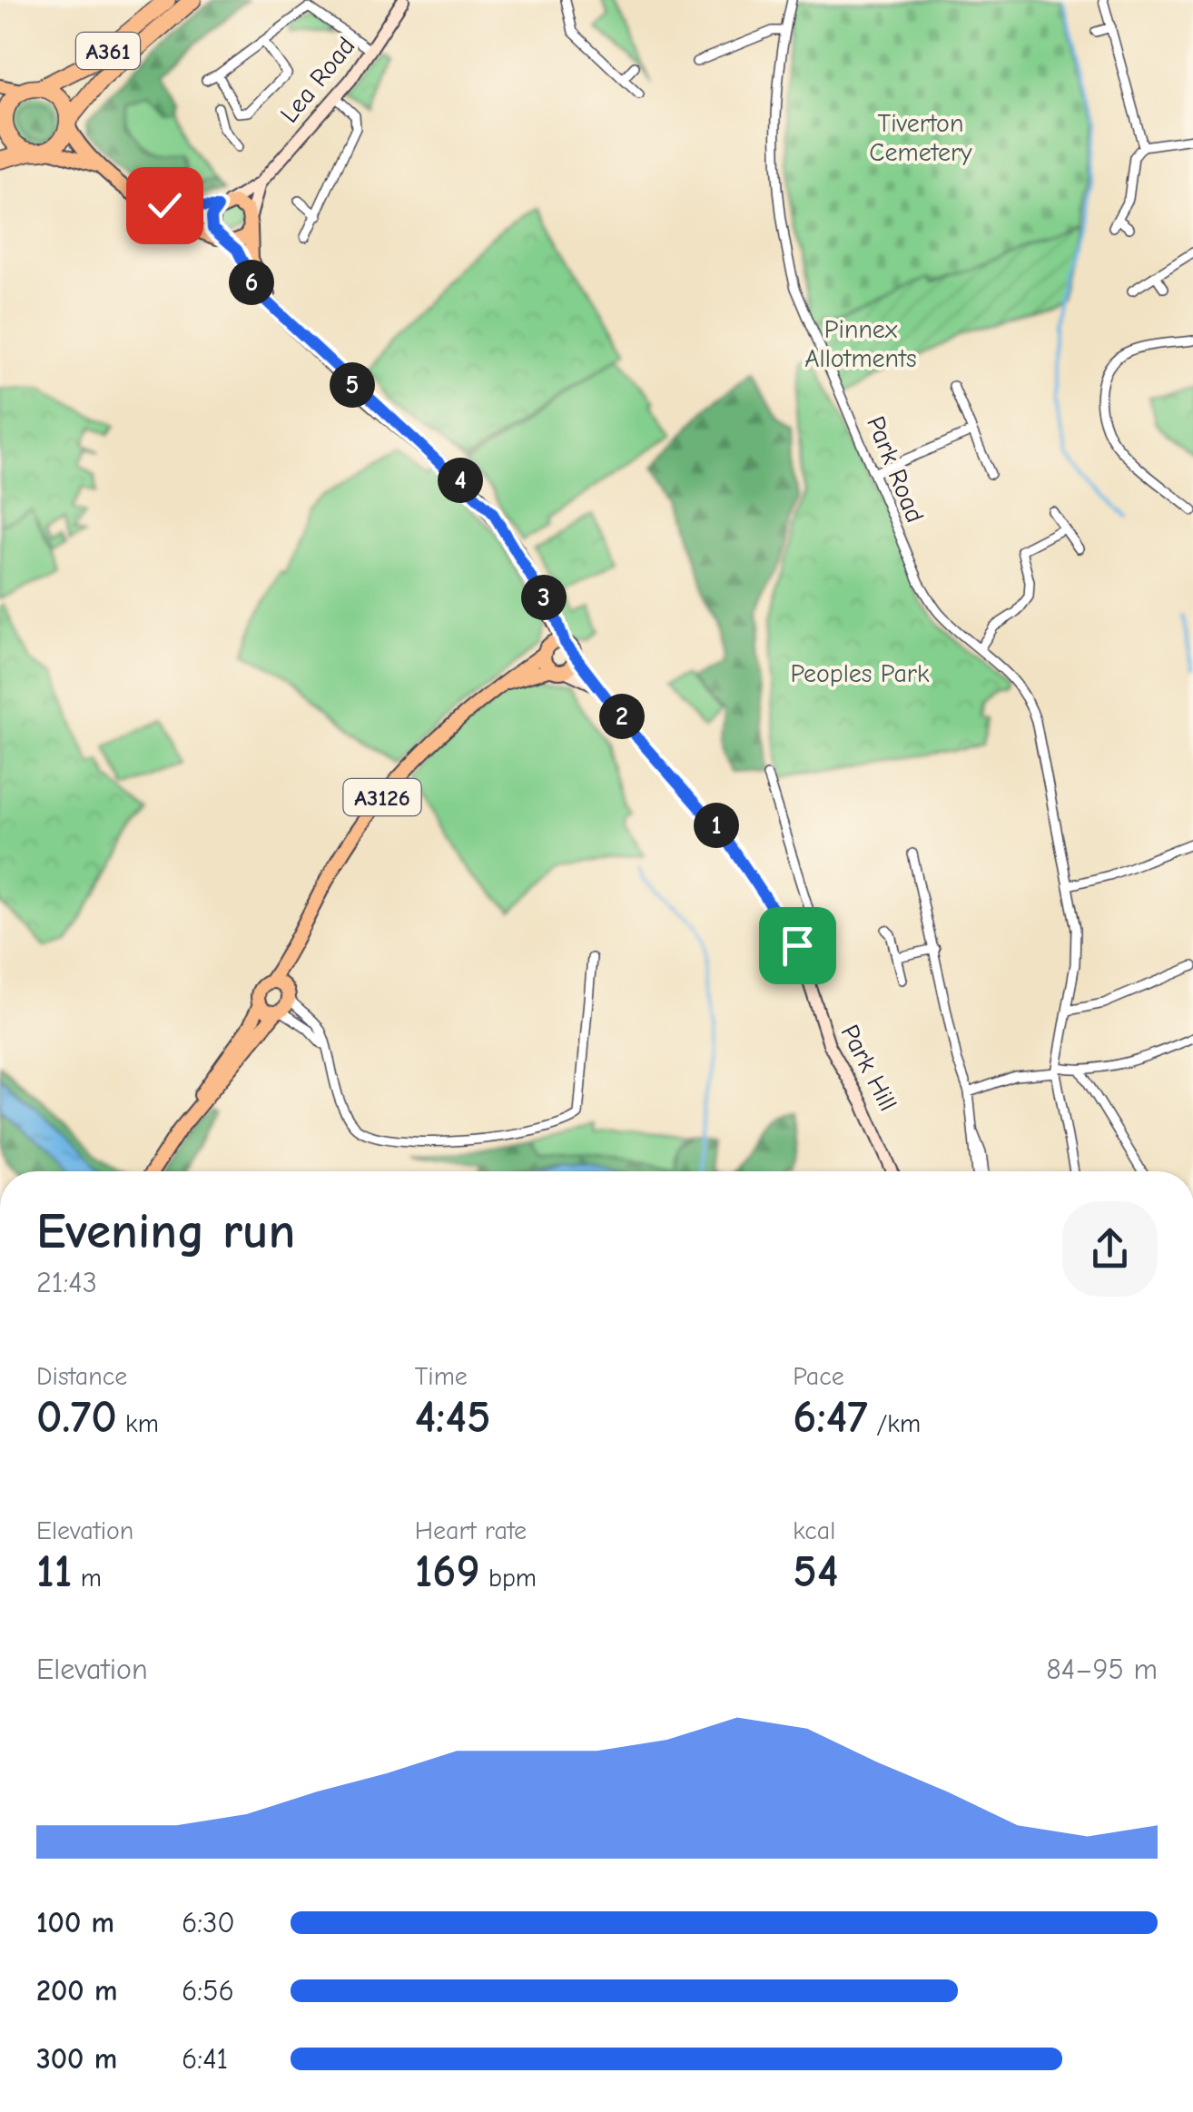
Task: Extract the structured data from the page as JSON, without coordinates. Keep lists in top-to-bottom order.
{
  "streets": {
    "highway": ["A361"],
    "main road": ["A3126"],
    "street": ["Lea Road", "Park Road", "Park Hill"]
  },
  "crossings": [
    ["A3126", "Park Hill"]
  ],
  "parks": ["Tiverton Cemetery", "Pinnex Allotments", "Peoples Park"],
  "page": {
    "pins": [
      "6",
      "5",
      "4",
      "3",
      "2",
      "1"
    ],
    "heading": ["Evening run", "21:43"],
    "stats": [
      ["Distance", "0.70 km"],
      ["Time", "4:45"],
      ["Pace", "6:47 /km"],
      ["Elevation", "11 m"],
      ["Heart rate", "169 bpm"],
      ["kcal", "54"]
    ],
    "chart": ["Elevation", "84–95 m"],
    "list": [
      {
        "name": "100 m",
        "note": "6:30"
      },
      {
        "name": "200 m",
        "note": "6:56"
      },
      {
        "name": "300 m",
        "note": "6:41"
      }
    ]
  }
}
